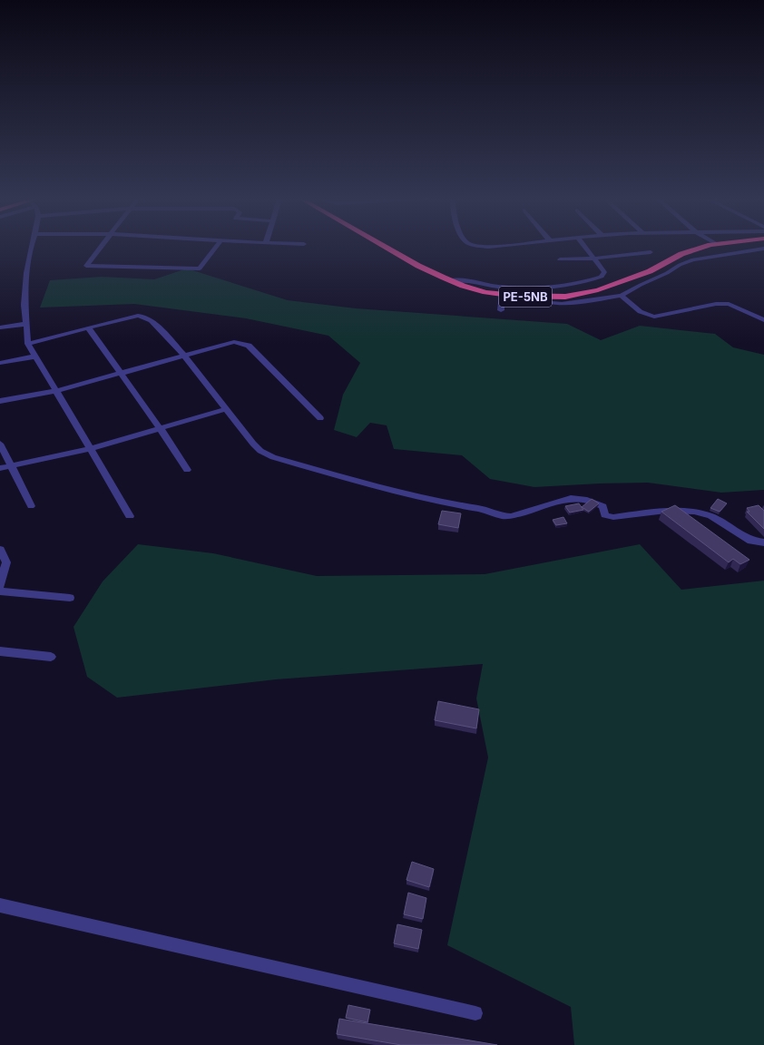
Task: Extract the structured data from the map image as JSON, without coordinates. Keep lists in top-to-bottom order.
{
  "streets": {
    "highway": ["PE-5NB"]
  }
}
